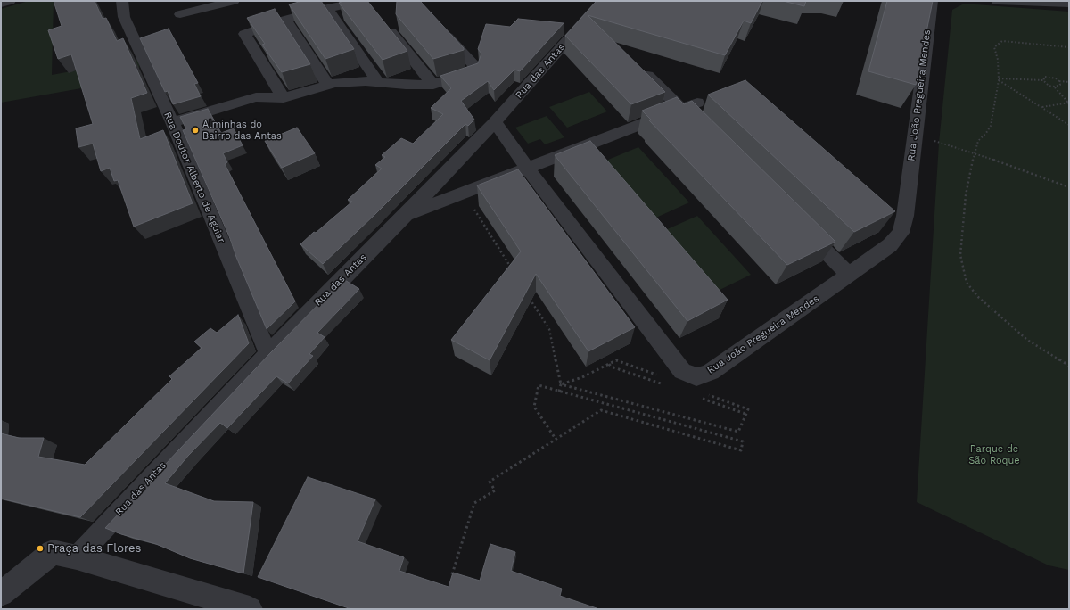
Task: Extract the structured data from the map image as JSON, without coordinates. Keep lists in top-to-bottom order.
{
  "streets": {
    "street": ["Rua das Antas", "Rua João Pregueira Mendes", "Rua Doutor Alberto de Aguiar"]
  },
  "crossings": [
    ["Rua das Antas", "Rua João Pregueira Mendes"],
    ["Rua das Antas", "Rua Doutor Alberto de Aguiar"]
  ],
  "parks": ["Parque de São Roque"],
  "places": ["Alminhas do Bairro das Antas", "Praça das Flores"]
}
